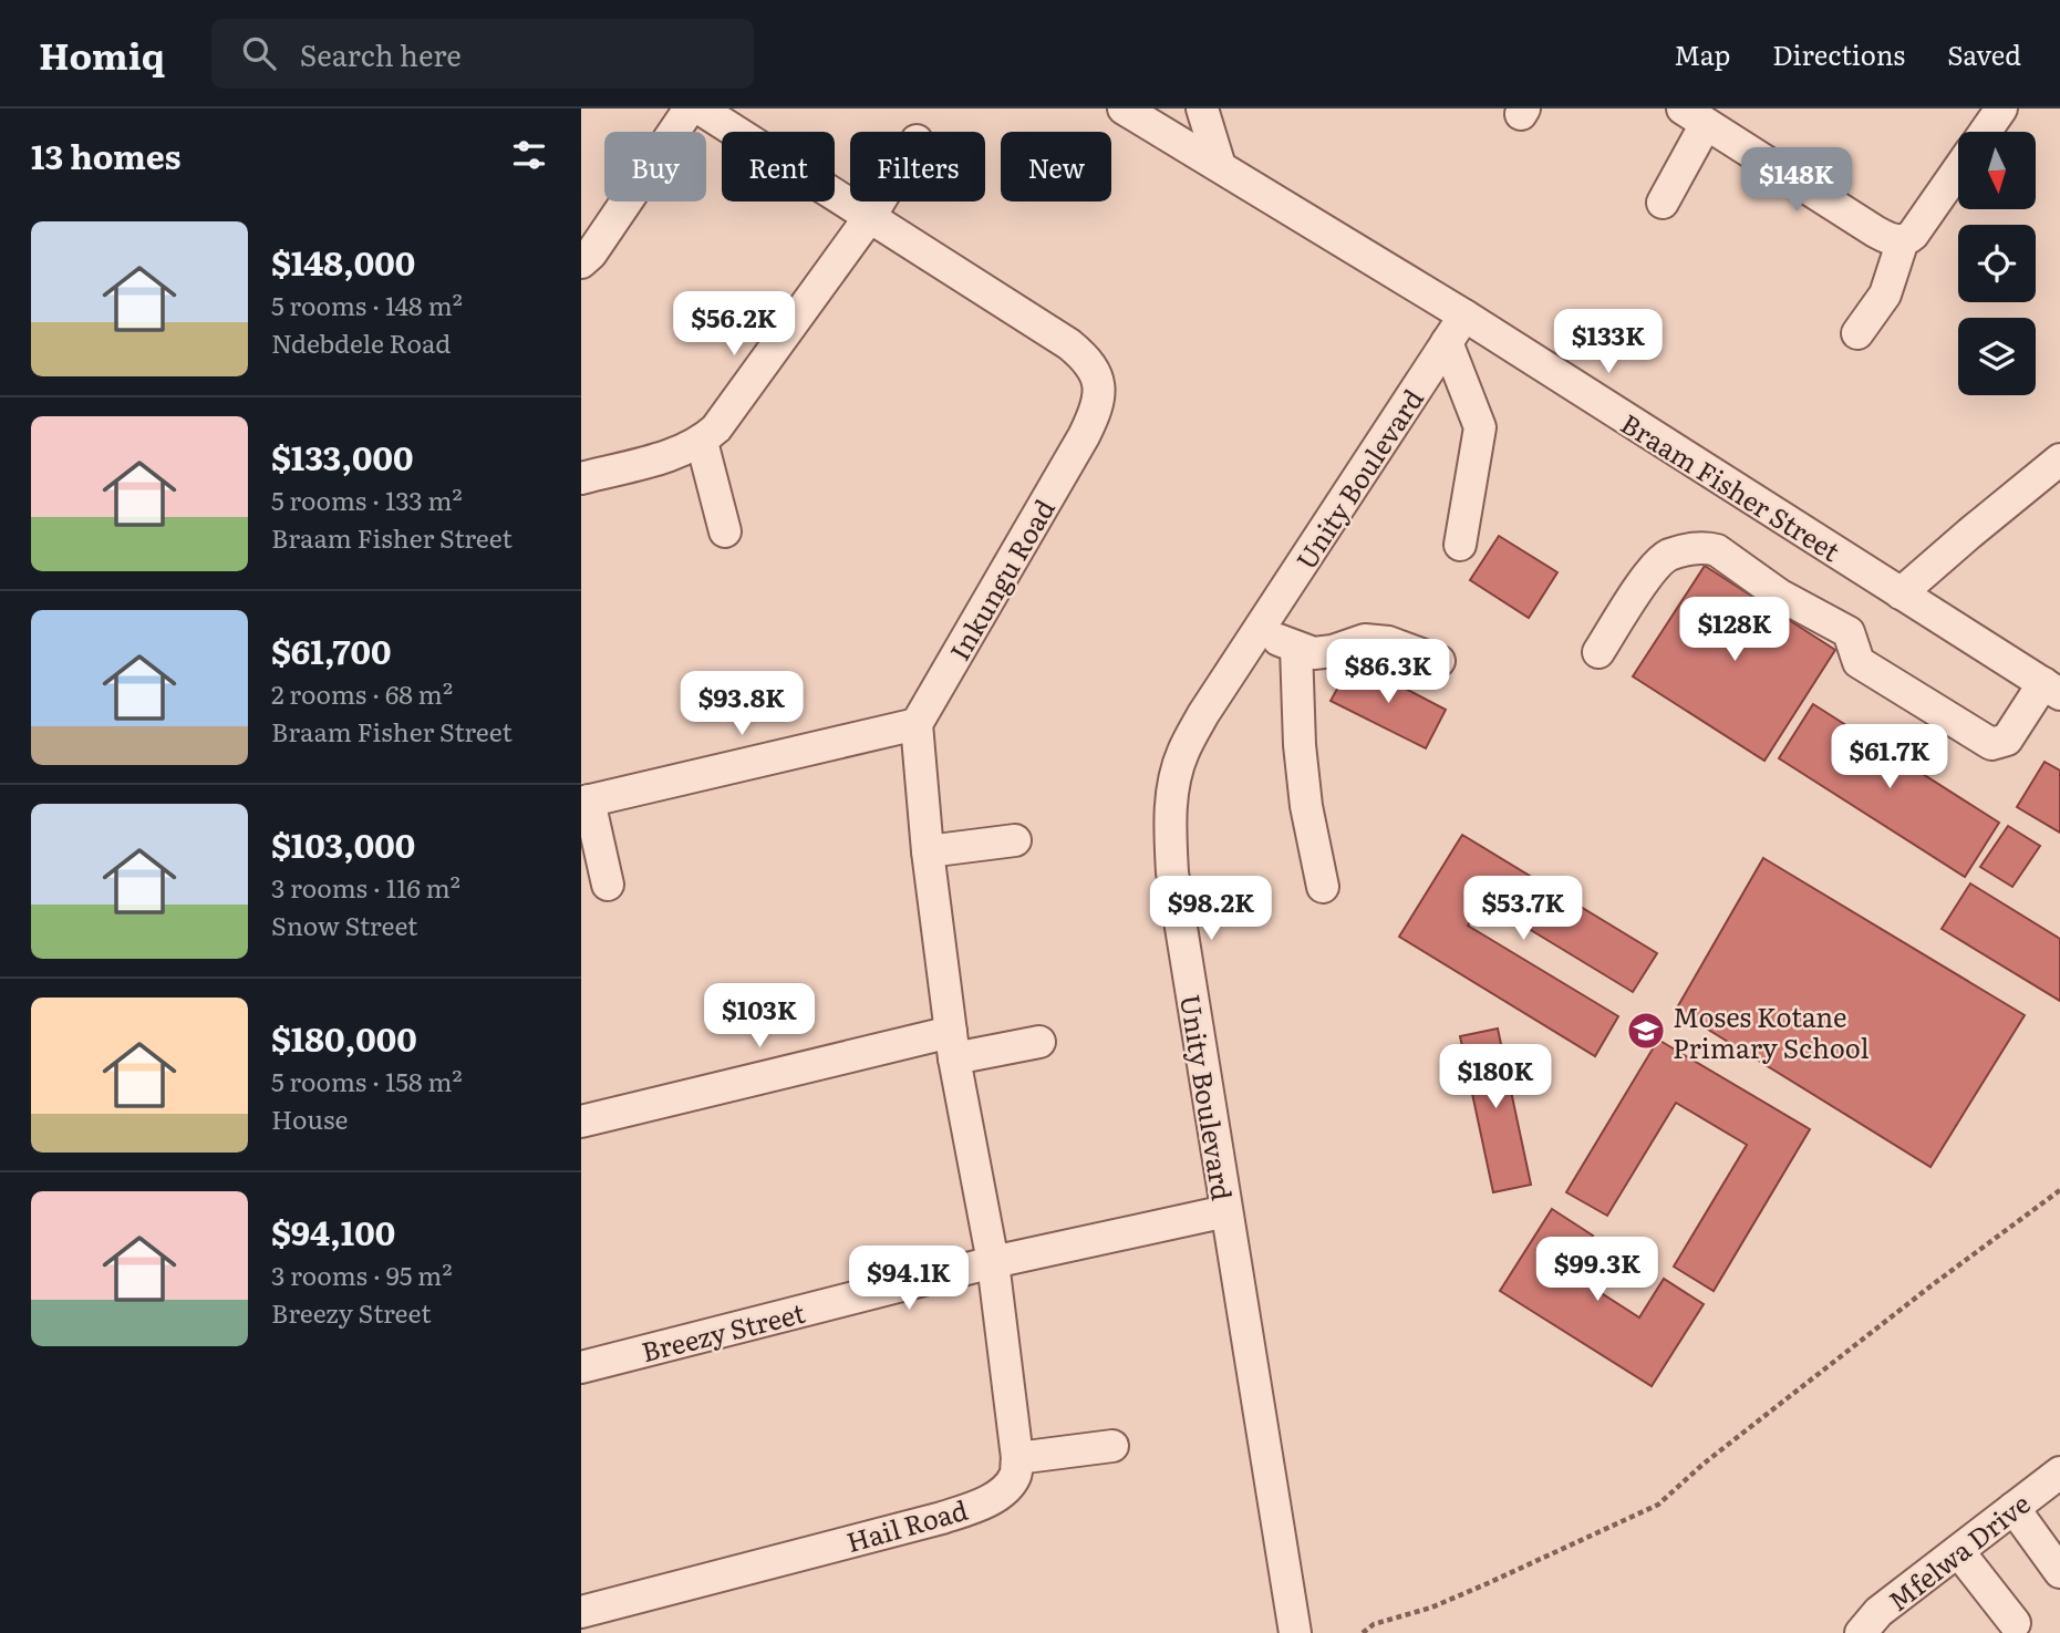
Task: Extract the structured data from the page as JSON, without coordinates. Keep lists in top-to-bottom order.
{
  "streets": {
    "street": [
      "Unity Boulevard",
      "Braam Fisher Street",
      "Inkungu Road",
      "Breezy Street",
      "Hail Road",
      "Mfelwa Drive"
    ]
  },
  "crossings": [
    ["Unity Boulevard", "Braam Fisher Street"],
    ["Unity Boulevard", "Breezy Street"]
  ],
  "places": {
    "school or university": ["Moses Kotane Primary School"]
  },
  "north": "bottom",
  "page": {
    "header": "Homiq",
    "search": "Search here",
    "nav": ["Map", "Directions", "Saved"],
    "heading": "13 homes",
    "chip": [
      "Buy",
      "Rent",
      "Filters",
      "New"
    ],
    "price": [
      "$148K",
      "$56.2K",
      "$133K",
      "$128K",
      "$86.3K",
      "$93.8K",
      "$61.7K",
      "$98.2K",
      "$53.7K",
      "$103K",
      "$180K",
      "$99.3K",
      "$94.1K"
    ],
    "list": [
      {
        "name": "$148,000",
        "note": "5 rooms · 148 m² · Ndebdele Road"
      },
      {
        "name": "$133,000",
        "note": "5 rooms · 133 m² · Braam Fisher Street"
      },
      {
        "name": "$61,700",
        "note": "2 rooms · 68 m² · Braam Fisher Street"
      },
      {
        "name": "$103,000",
        "note": "3 rooms · 116 m² · Snow Street"
      },
      {
        "name": "$180,000",
        "note": "5 rooms · 158 m² · House"
      },
      {
        "name": "$94,100",
        "note": "3 rooms · 95 m² · Breezy Street"
      }
    ]
  }
}
